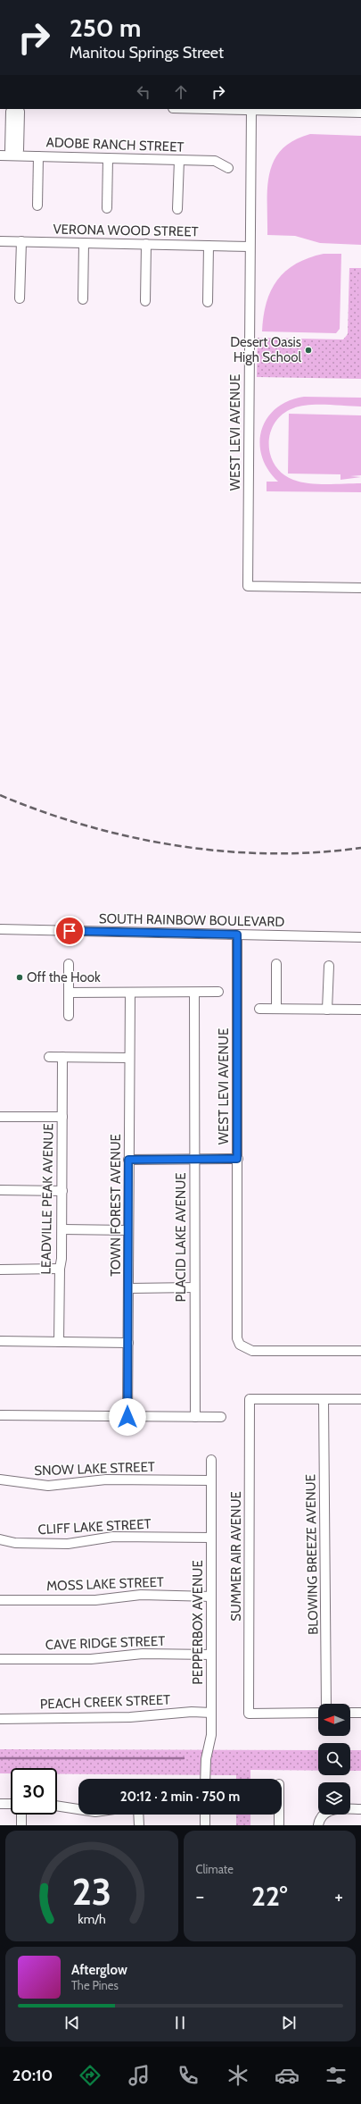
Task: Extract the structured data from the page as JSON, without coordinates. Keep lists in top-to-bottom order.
{
  "streets": {
    "street": [
      "ADOBE RANCH STREET",
      "VERONA WOOD STREET",
      "WEST LEVI AVENUE",
      "SOUTH RAINBOW BOULEVARD",
      "LEADVILLE PEAK AVENUE",
      "TOWN FOREST AVENUE",
      "PLACID LAKE AVENUE",
      "SNOW LAKE STREET",
      "CLIFF LAKE STREET",
      "BLOWING BREEZE AVENUE",
      "SUMMER AIR AVENUE",
      "MOSS LAKE STREET",
      "PEPPERBOX AVENUE",
      "CAVE RIDGE STREET",
      "PEACH CREEK STREET"
    ]
  },
  "crossings": [
    ["VERONA WOOD STREET", "WEST LEVI AVENUE"],
    ["WEST LEVI AVENUE", "SOUTH RAINBOW BOULEVARD"],
    ["SNOW LAKE STREET", "PEPPERBOX AVENUE"],
    ["CLIFF LAKE STREET", "PEPPERBOX AVENUE"],
    ["BLOWING BREEZE AVENUE", "SUMMER AIR AVENUE"],
    ["MOSS LAKE STREET", "PEPPERBOX AVENUE"],
    ["PEPPERBOX AVENUE", "CAVE RIDGE STREET"],
    ["PEPPERBOX AVENUE", "PEACH CREEK STREET"]
  ],
  "places": ["Desert Oasis High School", "Off the Hook"],
  "north": "left",
  "page": {
    "turn": ["250 m", "Manitou Springs Street"],
    "limit": "30",
    "trip": "20:12 · 2 min · 750 m",
    "tile": "Climate",
    "heat": ["−", "22°", "+"],
    "song": ["Afterglow", "The Pines"],
    "tabs": "20:10",
    "gauge": ["23", "km/h"]
  }
}
